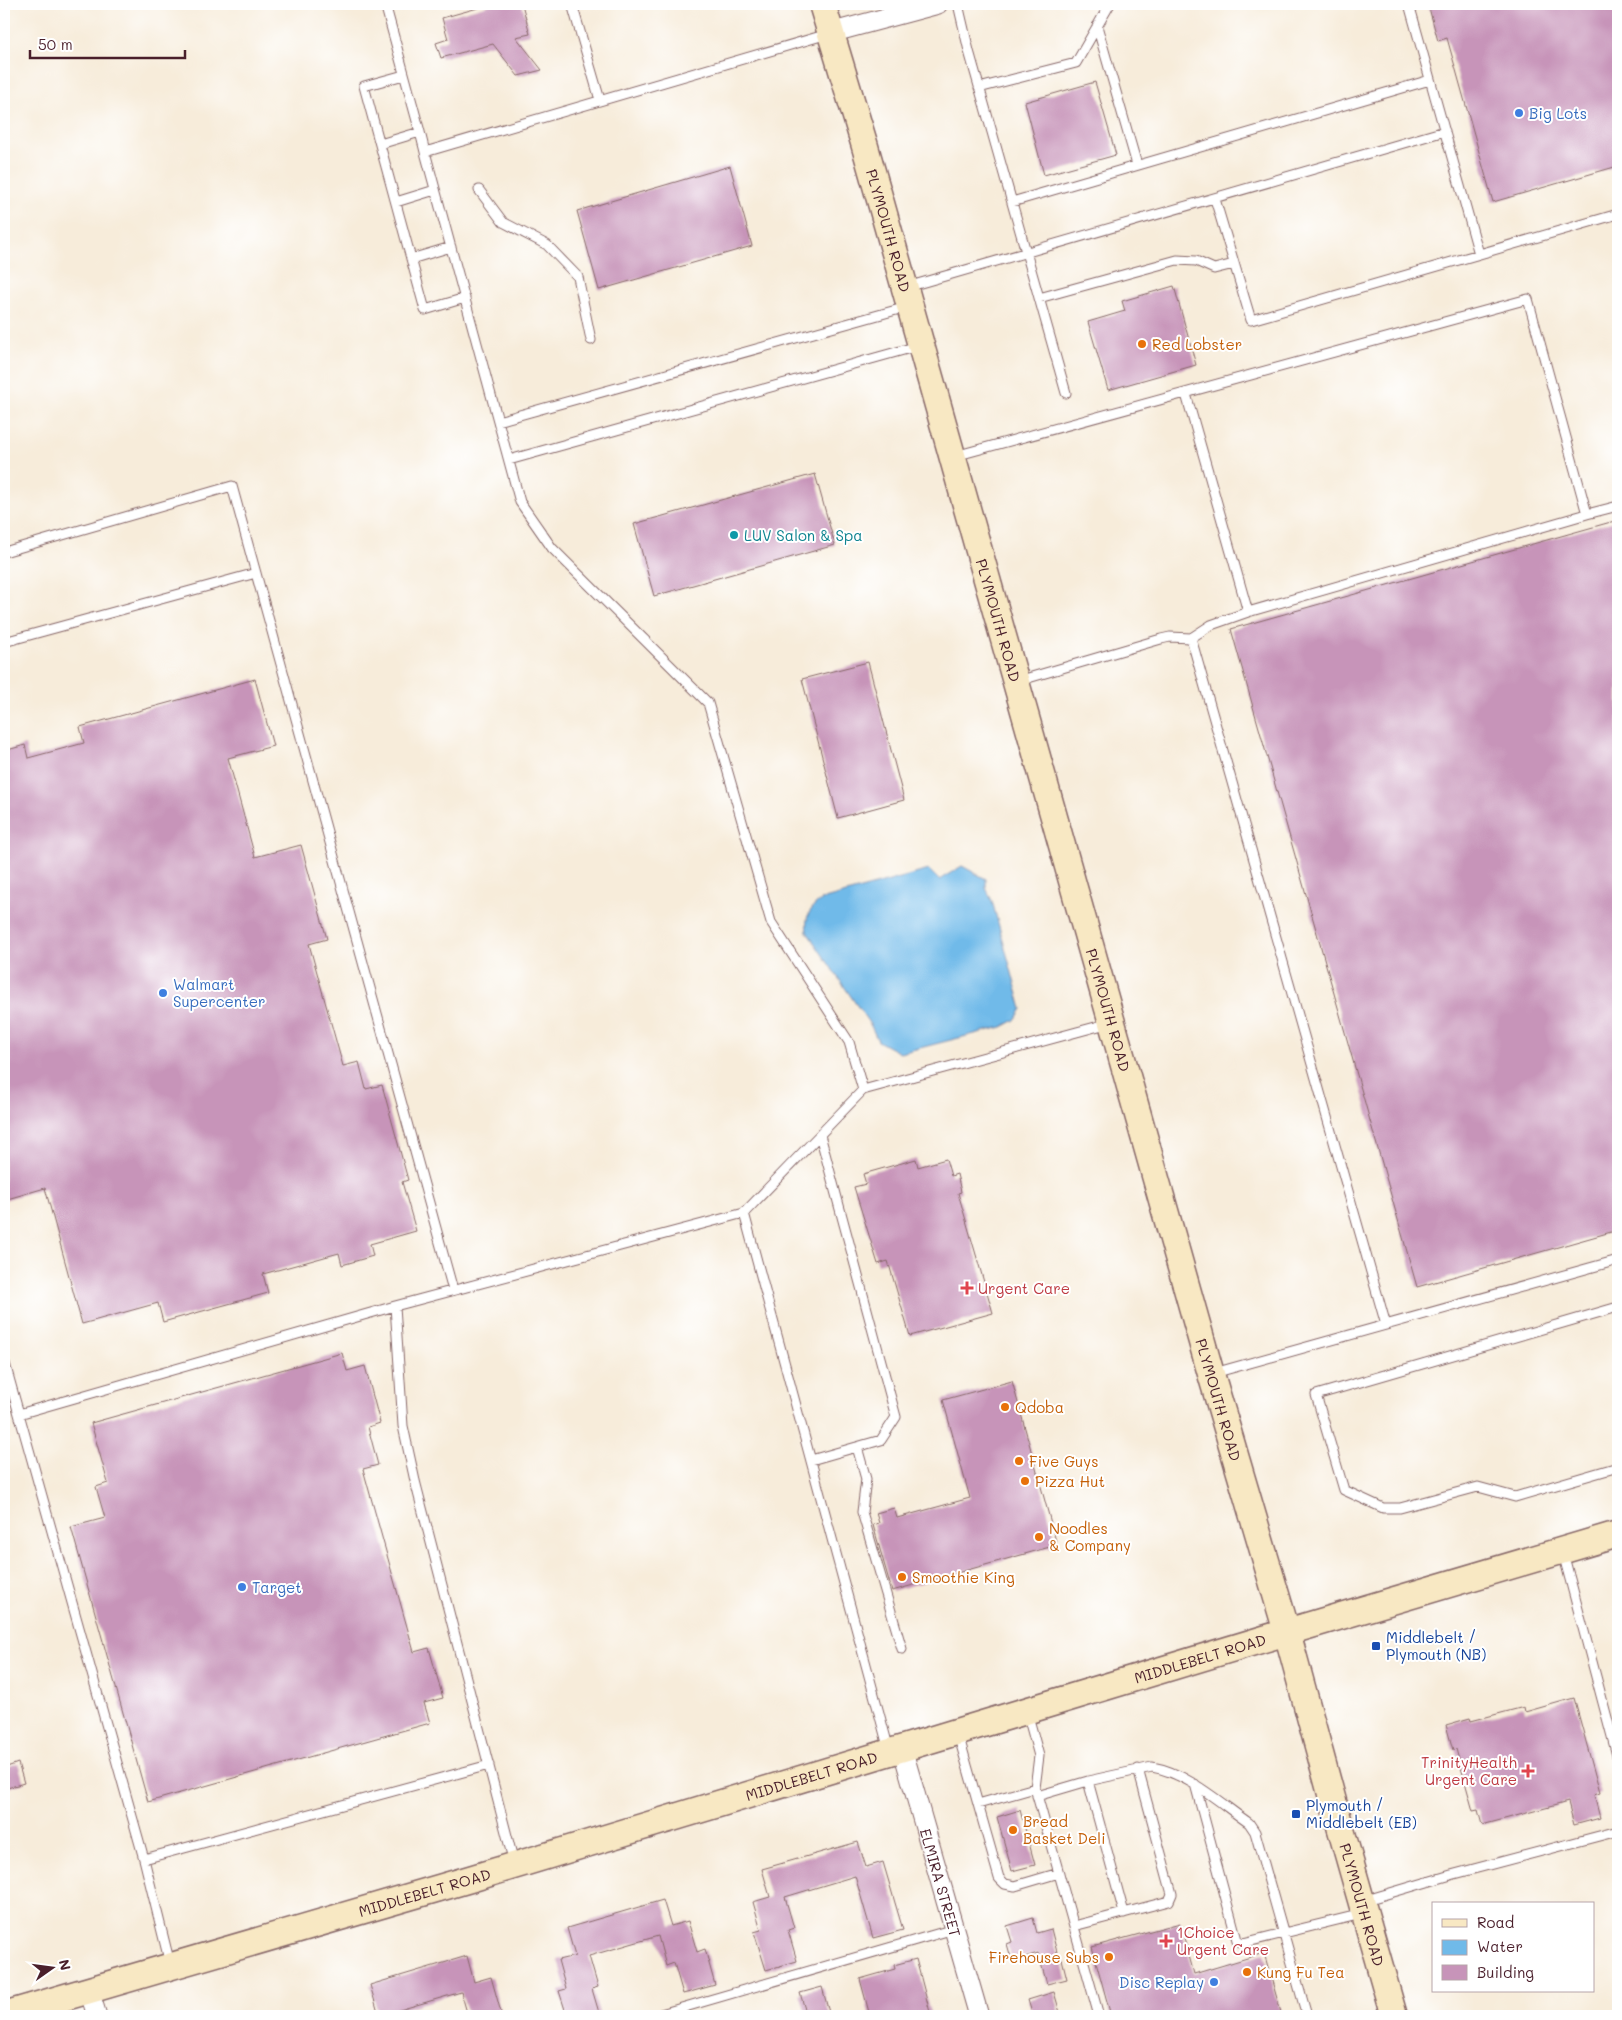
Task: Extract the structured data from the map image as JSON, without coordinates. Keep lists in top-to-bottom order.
{
  "streets": {
    "main road": ["PLYMOUTH ROAD", "MIDDLEBELT ROAD"],
    "street": ["ELMIRA STREET"]
  },
  "crossings": [
    ["PLYMOUTH ROAD", "MIDDLEBELT ROAD"],
    ["MIDDLEBELT ROAD", "ELMIRA STREET"]
  ],
  "places": {
    "other": [
      "Big Lots",
      "Red Lobster",
      "LUV Salon & Spa",
      "Walmart Supercenter",
      "Qdoba",
      "Five Guys",
      "Pizza Hut",
      "Noodles & Company",
      "Smoothie King",
      "Target",
      "Bread Basket Deli",
      "Firehouse Subs",
      "Kung Fu Tea",
      "Disc Replay"
    ],
    "health": ["Urgent Care", "TrinityHealth Urgent Care", "1Choice Urgent Care"],
    "transit": ["Middlebelt / Plymouth (NB)", "Plymouth / Middlebelt (EB)"]
  },
  "legend": ["Road", "Water", "Building"],
  "scale_bar": "50 m",
  "north": "right"
}
